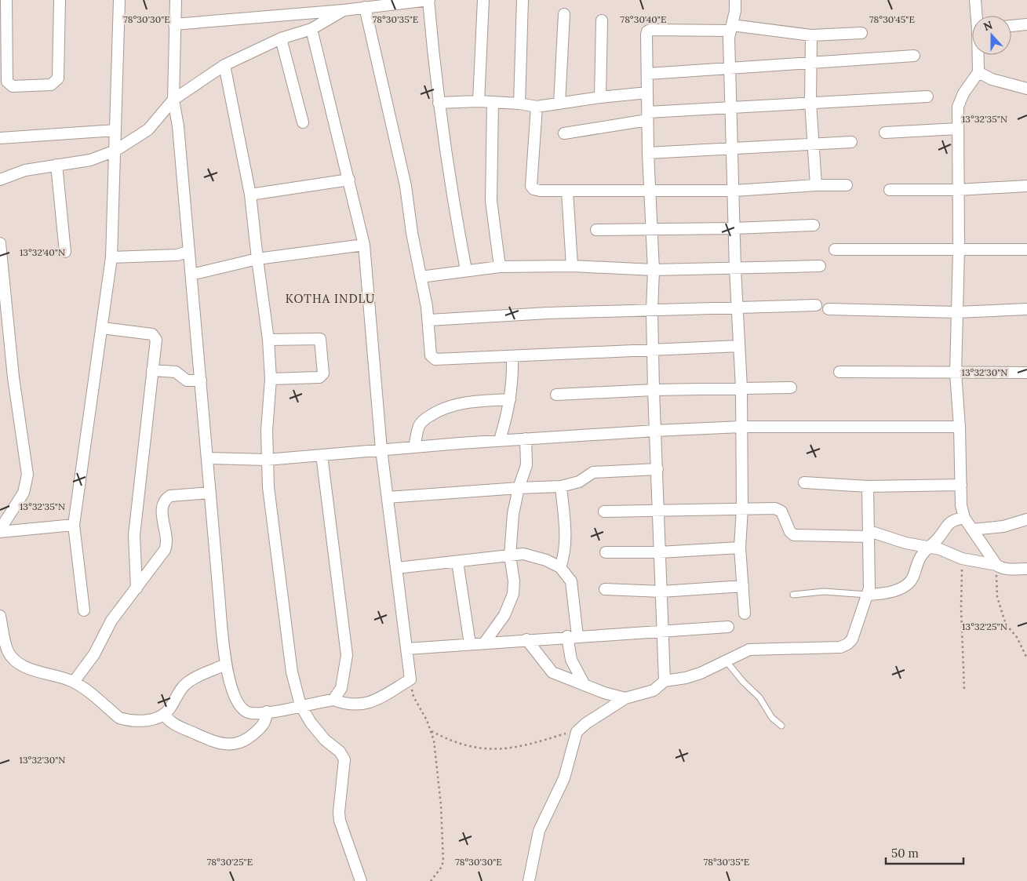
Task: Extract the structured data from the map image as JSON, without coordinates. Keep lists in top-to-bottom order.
{
  "districts": ["KOTHA INDLU"],
  "scale_bar": "50 m",
  "north": "top",
  "coordinates": [
    "78°30'30\"E",
    "78°30'35\"E",
    "78°30'40\"E",
    "78°30'45\"E",
    "13°32'35\"N",
    "13°32'40\"N",
    "13°32'30\"N",
    "13°32'25\"N",
    "78°30'25\"E"
  ]
}
